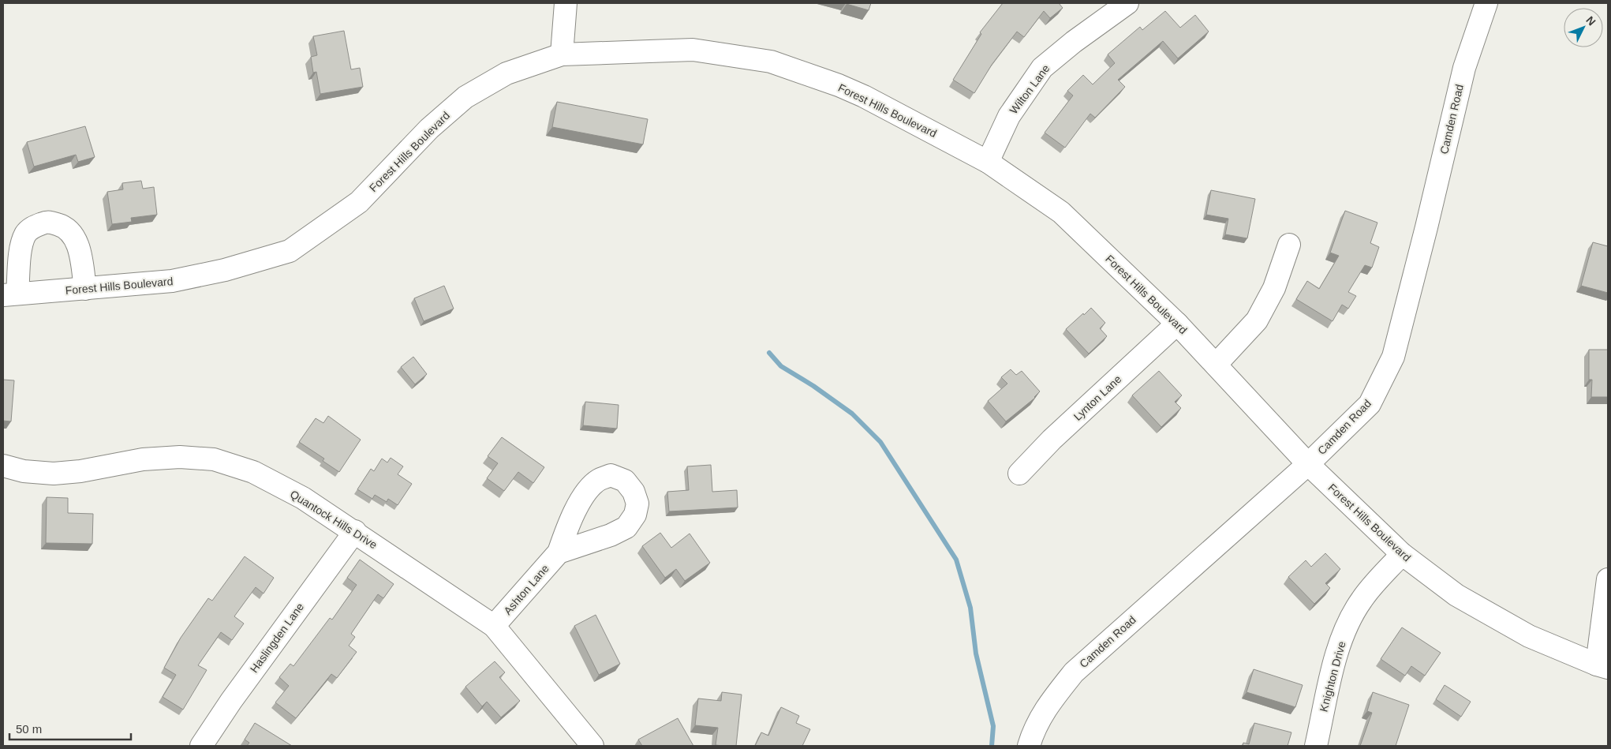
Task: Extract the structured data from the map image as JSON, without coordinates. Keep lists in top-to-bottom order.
{
  "streets": {
    "street": [
      "Wilton Lane",
      "Forest Hills Boulevard",
      "Camden Road",
      "Lynton Lane",
      "Quantock Hills Drive",
      "Ashton Lane",
      "Haslingden Lane",
      "Knighton Drive"
    ]
  },
  "crossings": [
    ["Wilton Lane", "Forest Hills Boulevard"],
    ["Forest Hills Boulevard", "Camden Road"],
    ["Forest Hills Boulevard", "Lynton Lane"],
    ["Forest Hills Boulevard", "Knighton Drive"],
    ["Quantock Hills Drive", "Ashton Lane"],
    ["Quantock Hills Drive", "Haslingden Lane"]
  ],
  "scale_bar": "50 m",
  "north": "top right"
}
